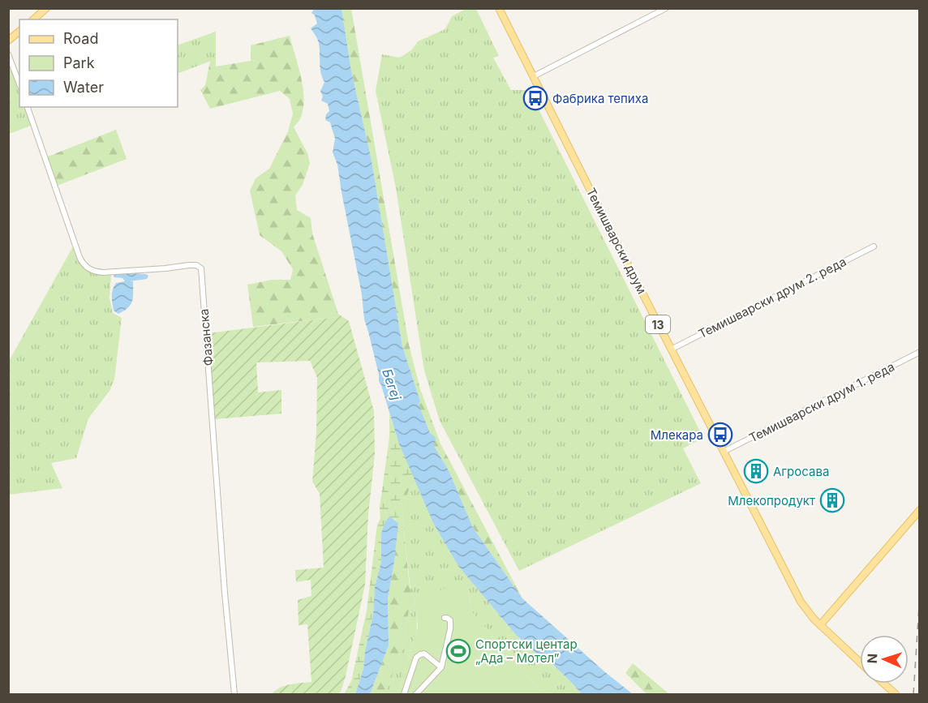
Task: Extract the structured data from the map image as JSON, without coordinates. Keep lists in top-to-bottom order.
{
  "streets": {
    "main road": ["Темишварски друм", "13"],
    "street": ["Темишварски друм 2. реда", "Фазанска", "Темишварски друм 1. реда"]
  },
  "crossings": [
    ["Темишварски друм", "Темишварски друм 2. реда"],
    ["Темишварски друм", "Темишварски друм 1. реда"]
  ],
  "water": ["Бегеј"],
  "places": {
    "bus stop": ["Фабрика тепиха", "Млекара"],
    "building": ["Агросава", "Млекопродукт"],
    "sports": ["Спортски центар „Ада – Мотел”"]
  },
  "legend": ["Road", "Park", "Water"],
  "north": "left"
}
